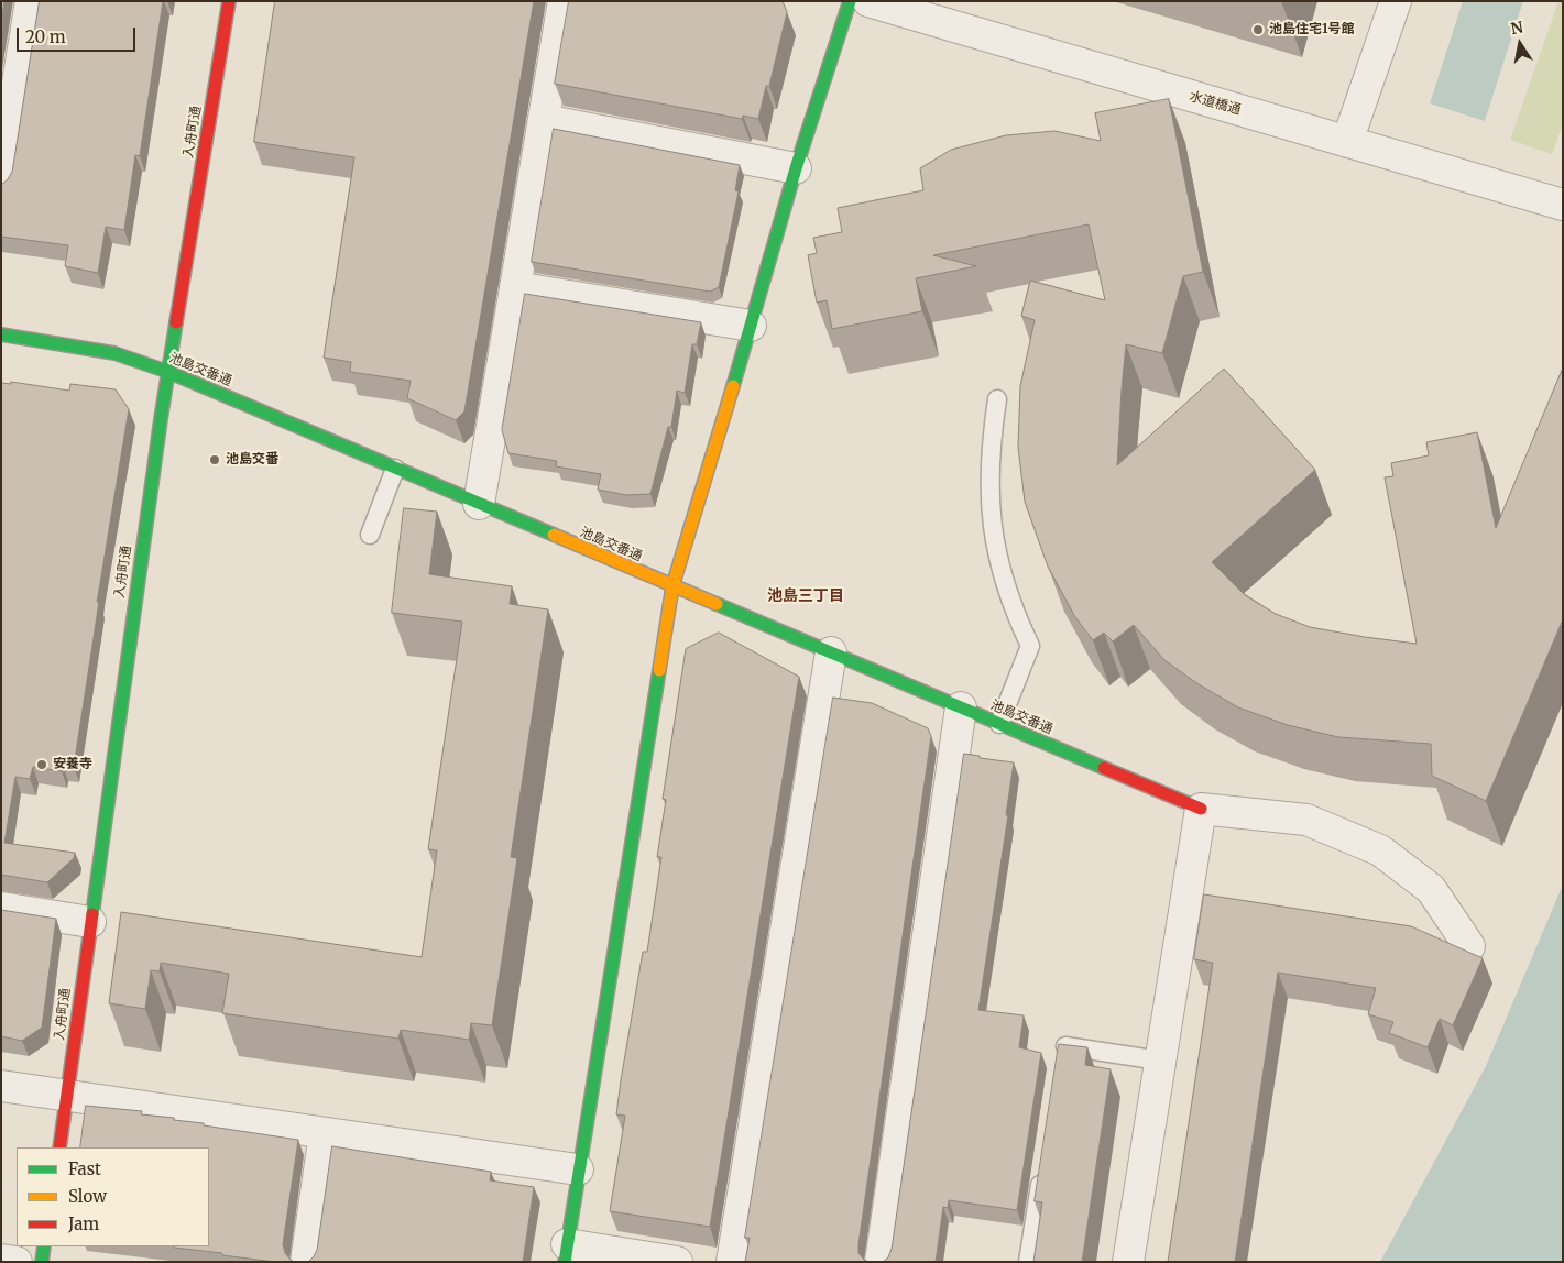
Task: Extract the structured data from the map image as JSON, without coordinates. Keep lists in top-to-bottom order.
{
  "streets": {
    "street": ["水道橋通", "入舟町通", "池島交番通"]
  },
  "crossings": [
    ["入舟町通", "池島交番通"]
  ],
  "districts": ["池島三丁目"],
  "places": ["池島住宅1号館", "池島交番", "安養寺"],
  "legend": ["Fast", "Slow", "Jam"],
  "scale_bar": "20 m",
  "north": "top"
}
